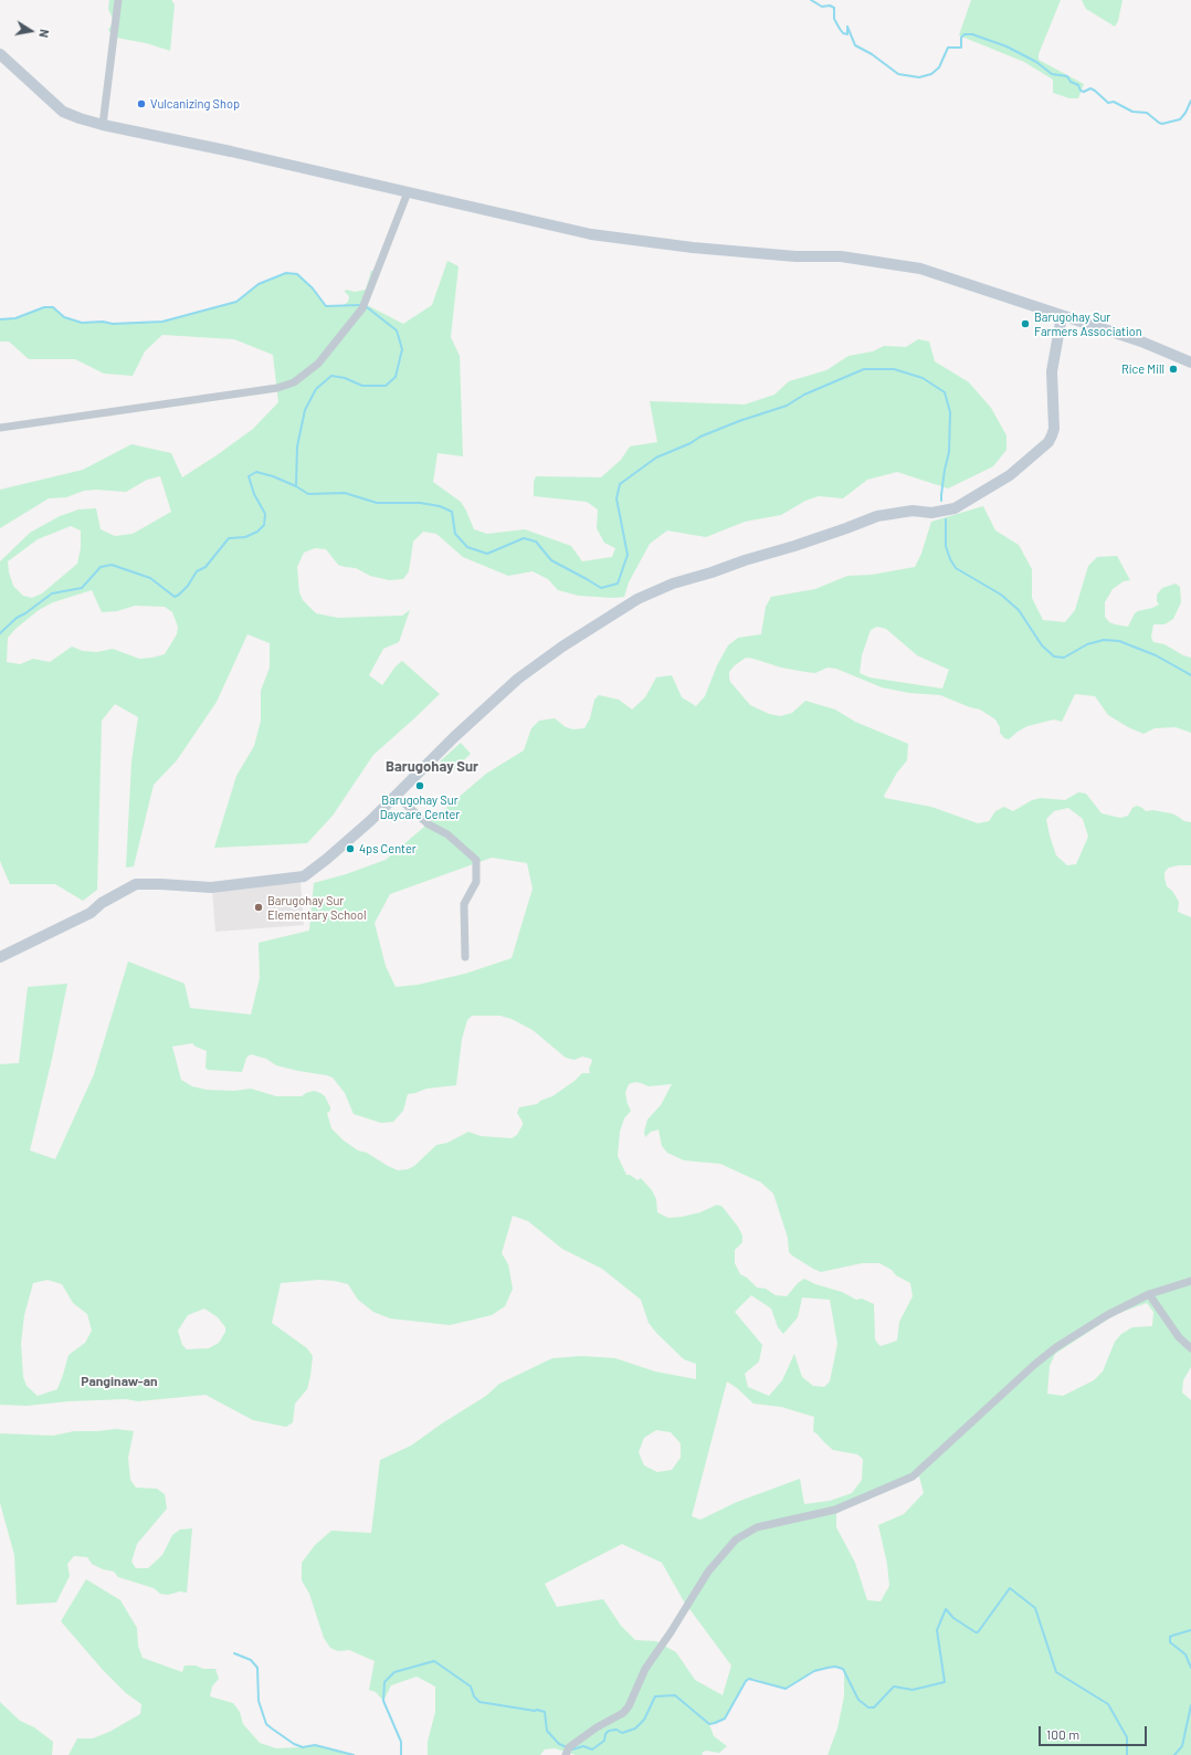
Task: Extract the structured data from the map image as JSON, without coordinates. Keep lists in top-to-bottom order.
{
  "districts": ["Barugohay Sur", "Panginaw-an"],
  "places": [
    "Vulcanizing Shop",
    "Barugohay Sur Farmers Association",
    "Rice Mill",
    "Barugohay Sur Daycare Center",
    "4ps Center",
    "Barugohay Sur Elementary School"
  ],
  "scale_bar": "100 m",
  "north": "right"
}
